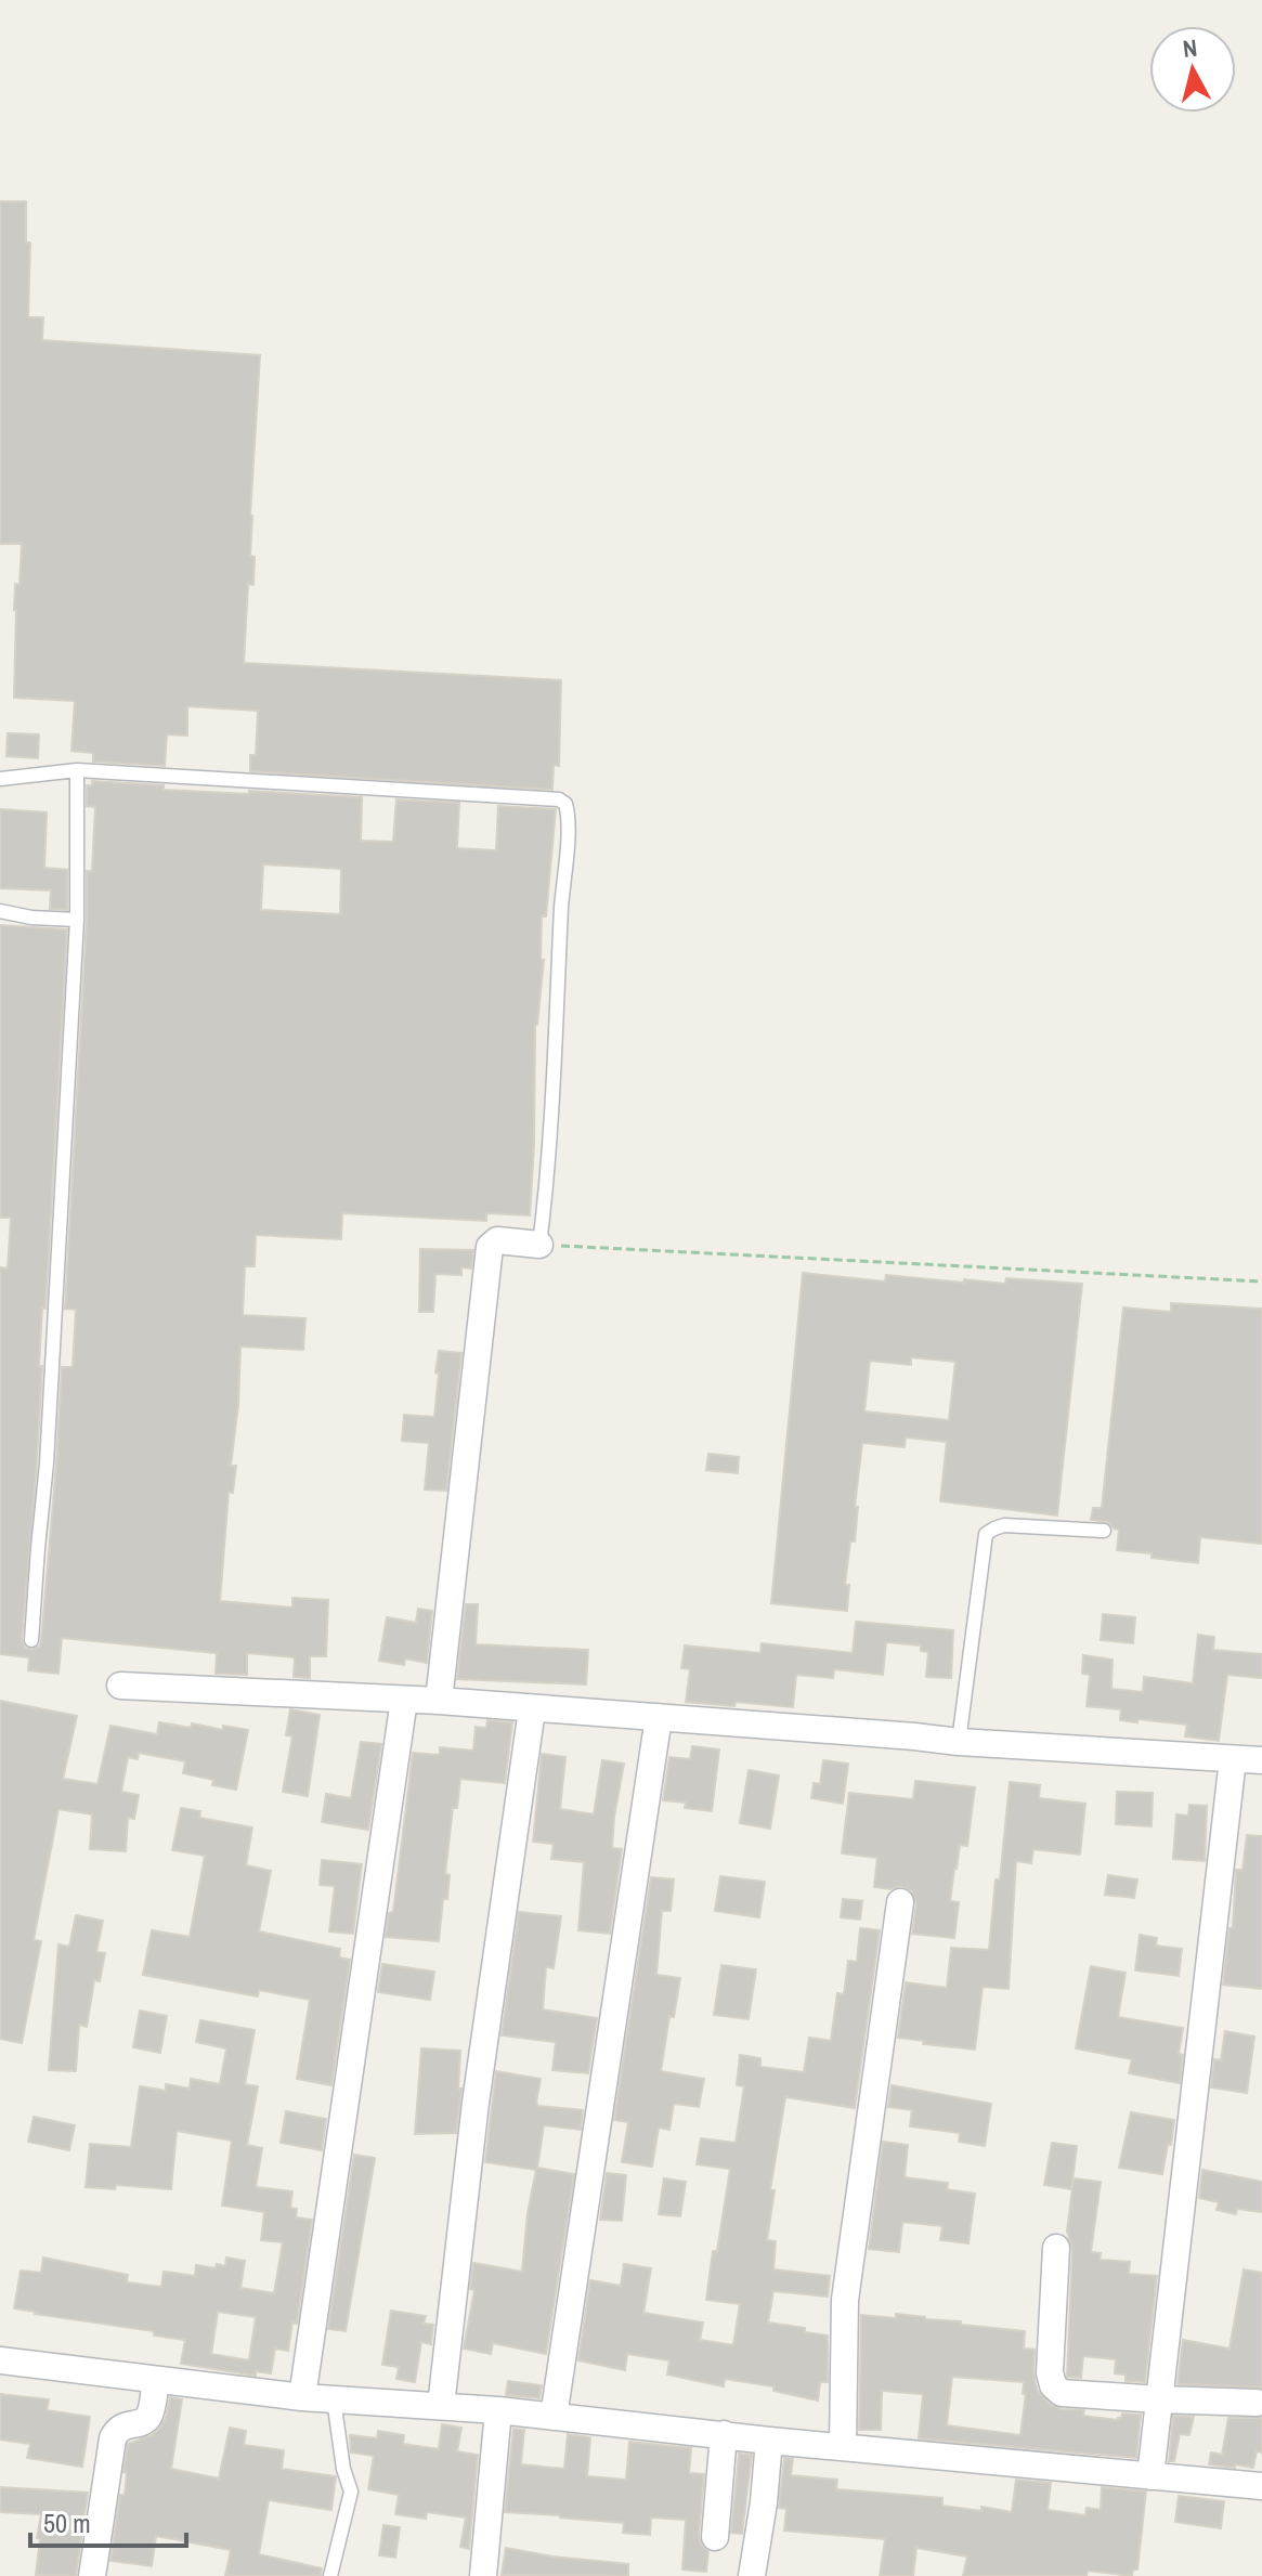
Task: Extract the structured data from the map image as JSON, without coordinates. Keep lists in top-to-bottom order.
{
  "scale_bar": "50 m",
  "north": "top"
}
